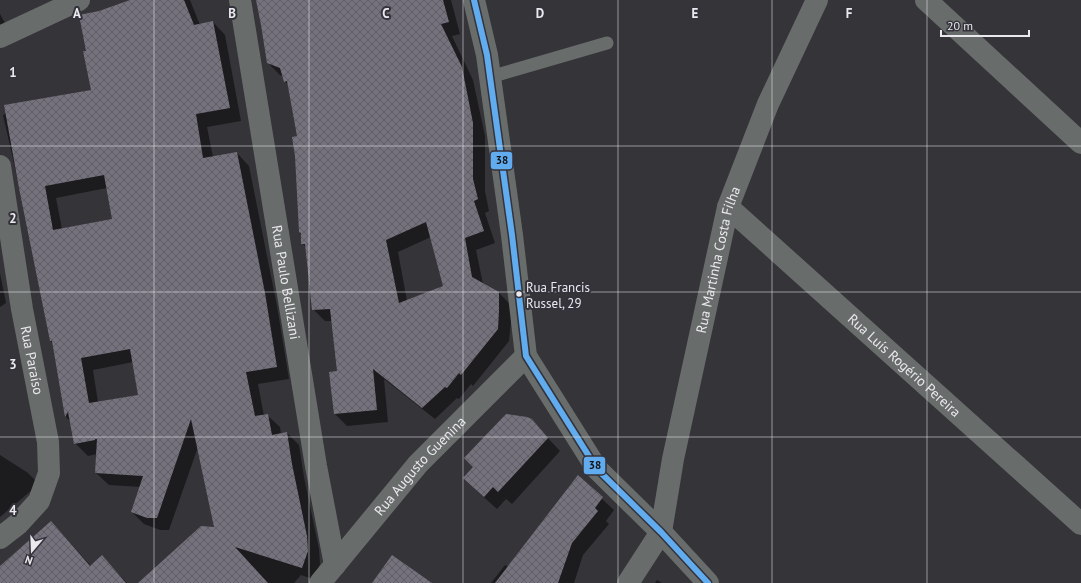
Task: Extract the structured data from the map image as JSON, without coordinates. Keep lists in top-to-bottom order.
{
  "streets": {
    "street": [
      "Rua Martinha Costa Filha",
      "Rua Paulo Bellizani",
      "Rua Paraíso",
      "Rua Luís Rogério Pereira",
      "Rua Augusto Guenina"
    ]
  },
  "crossings": [
    ["Rua Martinha Costa Filha", "Rua Luís Rogério Pereira"],
    ["Rua Paulo Bellizani", "Rua Augusto Guenina"]
  ],
  "places": ["Rua Francis Russel, 29"],
  "lines": ["transit line 38"],
  "scale_bar": "20 m",
  "north": "bottom",
  "grid": {
    "columns": [
      "A",
      "B",
      "C",
      "D",
      "E",
      "F"
    ],
    "rows": [
      "1",
      "2",
      "3",
      "4"
    ]
  }
}
